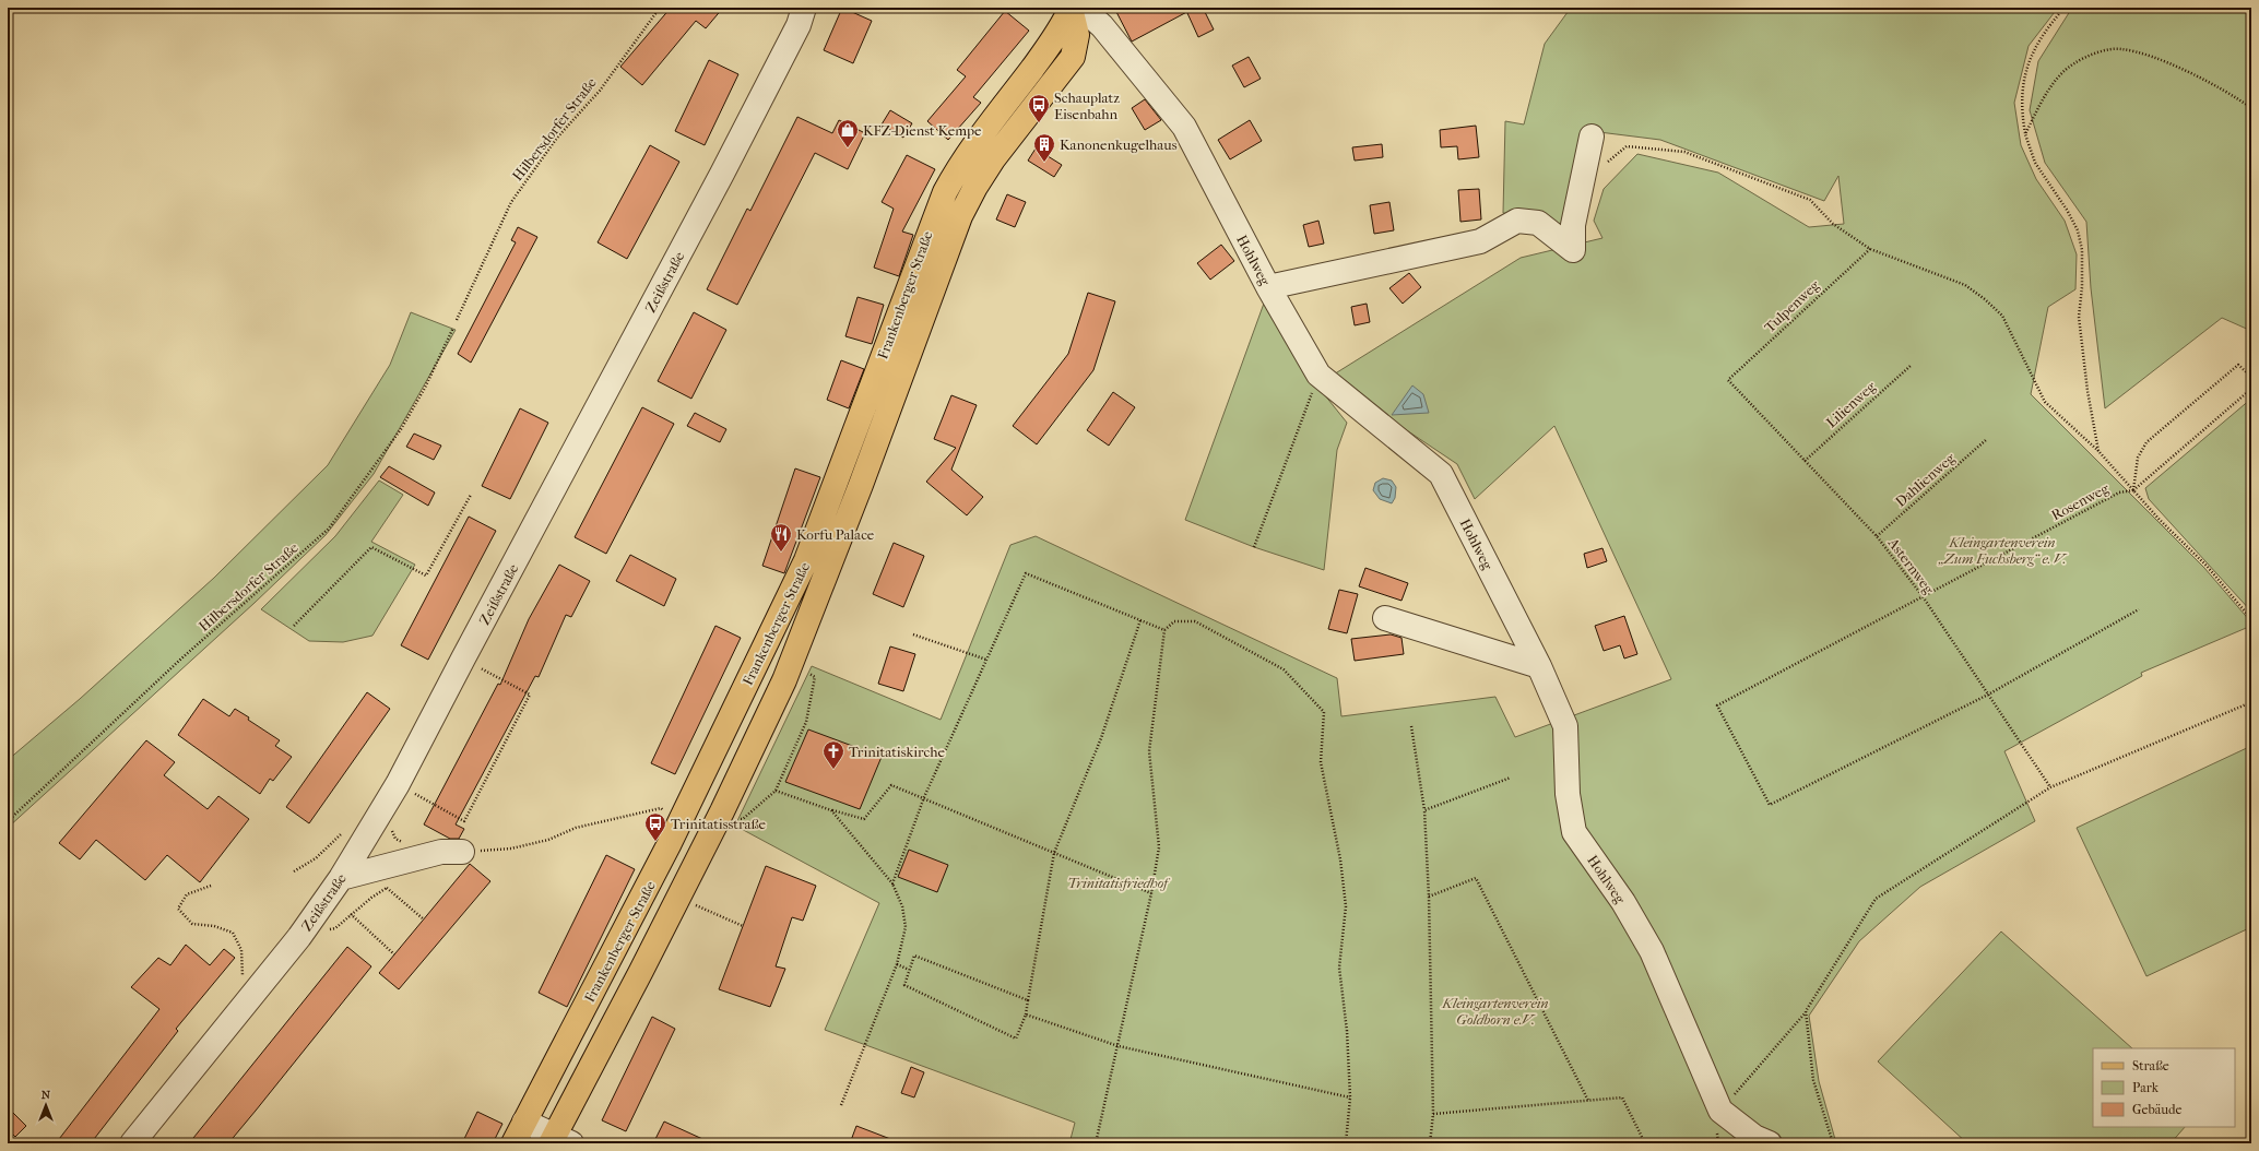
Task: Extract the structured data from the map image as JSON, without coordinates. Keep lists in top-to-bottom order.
{
  "streets": {
    "main road": ["Frankenberger Straße"],
    "street": ["Hohlweg", "Zeißstraße"],
    "path": [
      "Hilbersdorfer Straße",
      "Tulpenweg",
      "Lilienweg",
      "Dahlienweg",
      "Rosenweg",
      "Asternweg"
    ]
  },
  "crossings": [
    ["Hohlweg", "Frankenberger Straße"],
    ["Tulpenweg", "Asternweg"],
    ["Lilienweg", "Asternweg"],
    ["Dahlienweg", "Asternweg"],
    ["Rosenweg", "Asternweg"]
  ],
  "parks": ["Kleingartenverein „Zum Fuchsberg“ e. V.", "Trinitatisfriedhof", "Kleingartenverein Goldborn e.V."],
  "places": {
    "bus stop": ["Schauplatz Eisenbahn", "Trinitatisstraße"],
    "shop": ["KFZ-Dienst Kempe"],
    "building": ["Kanonenkugelhaus"],
    "restaurant": ["Korfu Palace"],
    "church": ["Trinitatiskirche"]
  },
  "legend": ["Straße", "Park", "Gebäude"],
  "north": "top"
}
